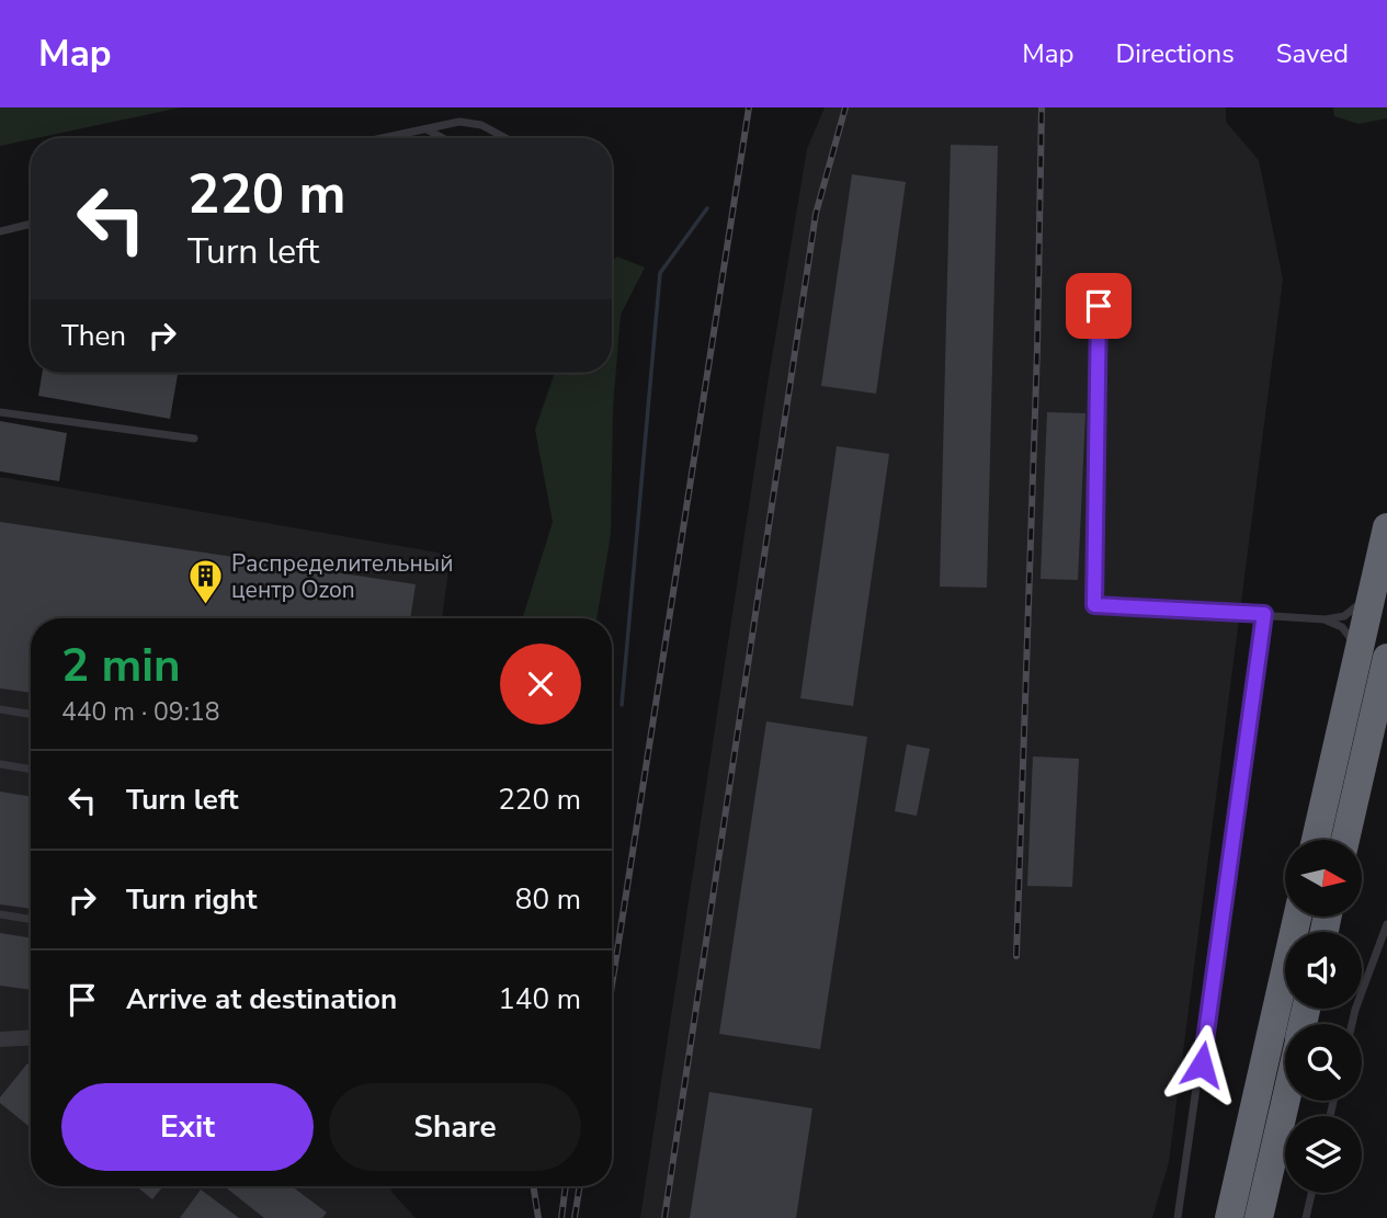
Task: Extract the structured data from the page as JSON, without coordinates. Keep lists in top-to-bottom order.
{
  "places": {
    "building": ["Распределительный центр Ozon"]
  },
  "north": "right",
  "page": {
    "header": "Map",
    "nav": ["Map", "Directions", "Saved"],
    "turn": ["220 m", "Turn left"],
    "then": "Then",
    "heading": ["2 min", "440 m · 09:18"],
    "list": [
      {
        "name": "Turn left",
        "value": "220 m"
      },
      {
        "name": "Turn right",
        "value": "80 m"
      },
      {
        "name": "Arrive at destination",
        "value": "140 m"
      }
    ],
    "buttons": ["Exit", "Share"]
  }
}
